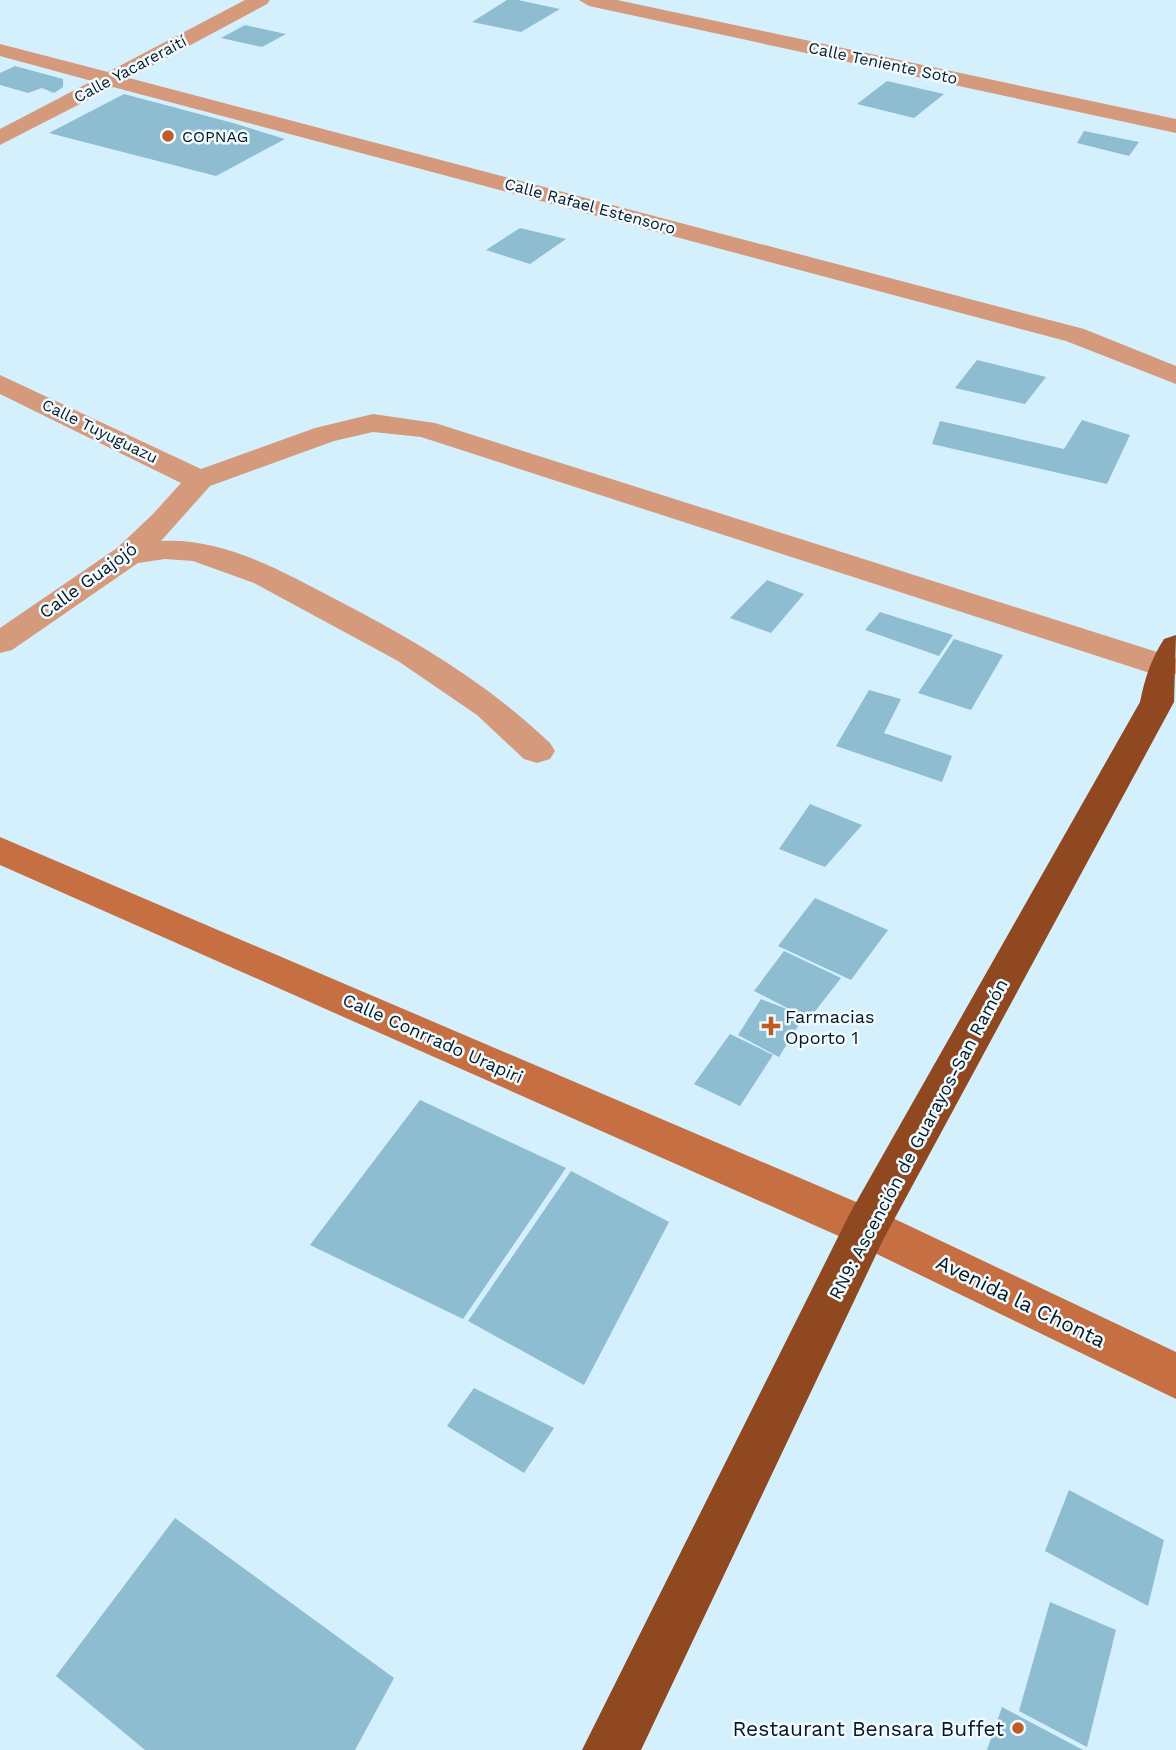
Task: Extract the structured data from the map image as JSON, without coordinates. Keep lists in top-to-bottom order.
{
  "streets": {
    "highway": ["RN9: Ascención de Guarayos-San Ramón"],
    "street": [
      "Calle Teniente Soto",
      "Calle Yacareraití",
      "Calle Rafael Estensoro",
      "Calle Tuyuguazu",
      "Calle Guajojó",
      "Calle Conrrado Urapiri",
      "Avenida la Chonta"
    ]
  },
  "crossings": [
    ["Calle Yacareraití", "Calle Rafael Estensoro"],
    ["Calle Tuyuguazu", "Calle Guajojó"],
    ["Calle Conrrado Urapiri", "RN9: Ascención de Guarayos-San Ramón"],
    ["Calle Conrrado Urapiri", "Avenida la Chonta"],
    ["RN9: Ascención de Guarayos-San Ramón", "Avenida la Chonta"]
  ],
  "places": {
    "other": ["COPNAG", "Restaurant Bensara Buffet"],
    "health": ["Farmacias Oporto 1"]
  }
}
